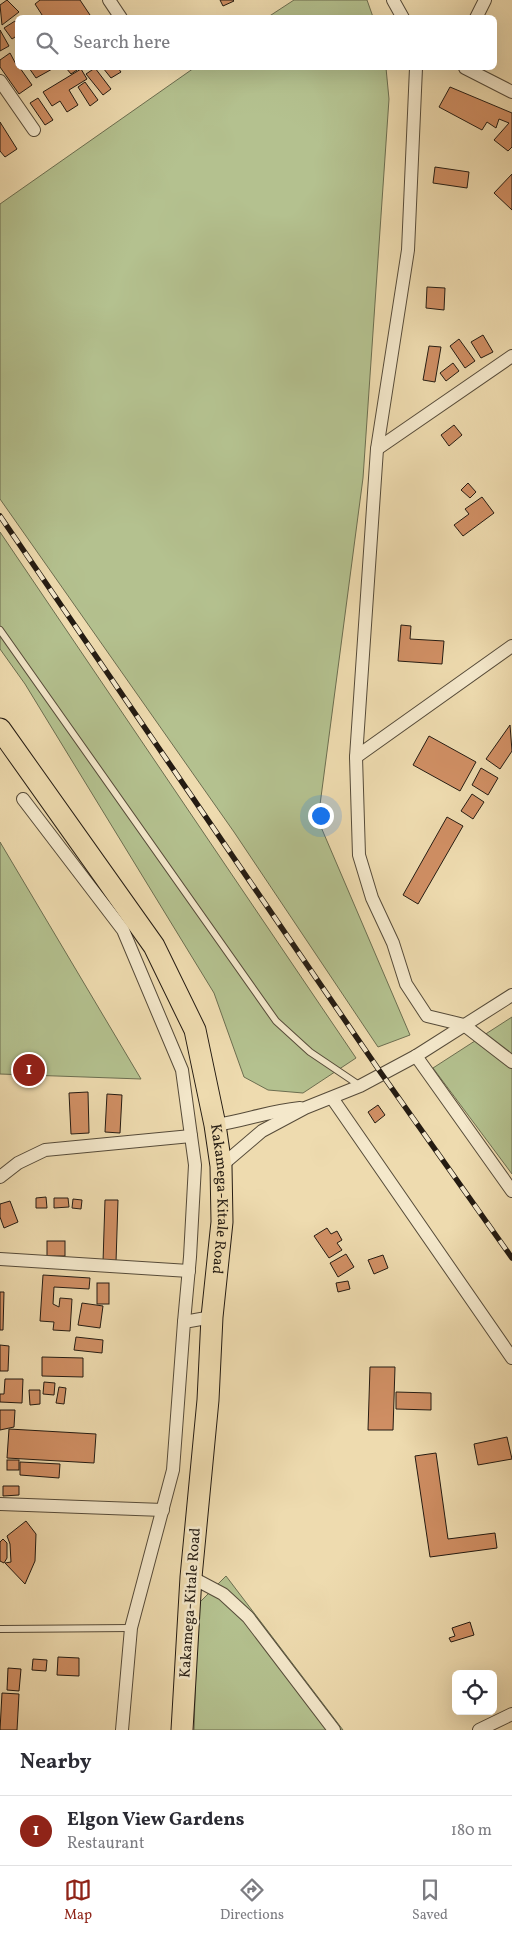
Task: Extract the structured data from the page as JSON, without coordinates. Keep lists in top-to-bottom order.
{
  "streets": {
    "highway": ["Kakamega-Kitale Road"]
  },
  "page": {
    "search": "Search here",
    "pins": "1",
    "heading": "Nearby",
    "list": [
      {
        "mark": "1",
        "name": "Elgon View Gardens",
        "note": "Restaurant",
        "value": "180 m"
      }
    ],
    "nav": ["Map", "Directions", "Saved"]
  }
}
